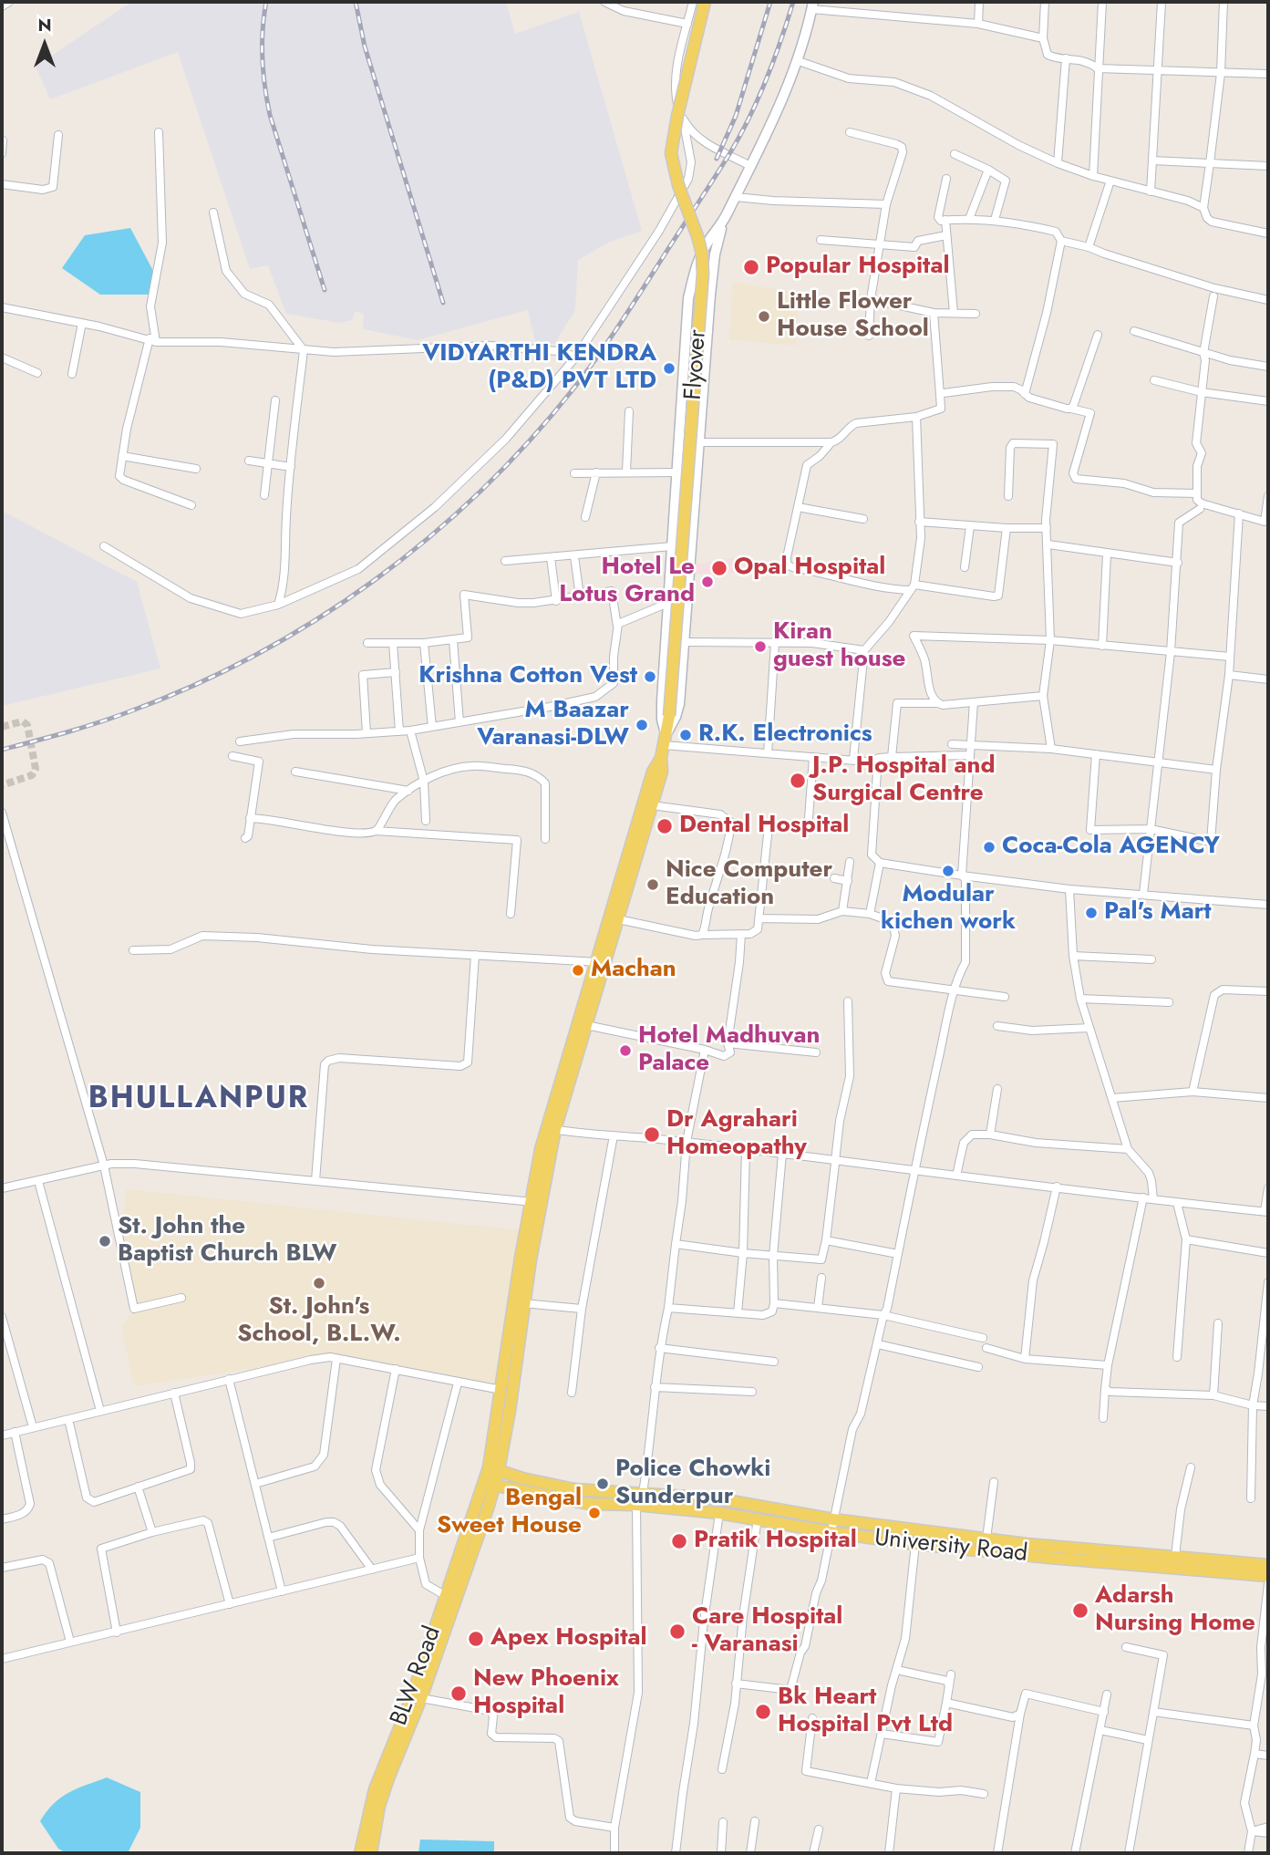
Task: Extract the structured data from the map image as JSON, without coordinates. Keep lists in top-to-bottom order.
{
  "streets": {
    "main road": ["Flyover", "University Road", "BLW Road"]
  },
  "districts": ["BHULLANPUR"],
  "places": [
    "Popular Hospital",
    "Little Flower House School",
    "VIDYARTHI KENDRA (P&D) PVT LTD",
    "Opal Hospital",
    "Hotel Le Lotus Grand",
    "Kiran guest house",
    "Krishna Cotton Vest",
    "M Baazar Varanasi-DLW",
    "R.K. Electronics",
    "J.P. Hospital and Surgical Centre",
    "Dental Hospital",
    "Coca-Cola AGENCY",
    "Modular kichen work",
    "Nice Computer Education",
    "Pal's Mart",
    "Machan",
    "Hotel Madhuvan Palace",
    "Dr Agrahari Homeopathy",
    "St. John the Baptist Church BLW",
    "St. John's School, B.L.W.",
    "Police Chowki Sunderpur",
    "Bengal Sweet House",
    "Pratik Hospital",
    "Adarsh Nursing Home",
    "Care Hospital - Varanasi",
    "Apex Hospital",
    "New Phoenix Hospital",
    "Bk Heart Hospital Pvt Ltd"
  ],
  "north": "top"
}
